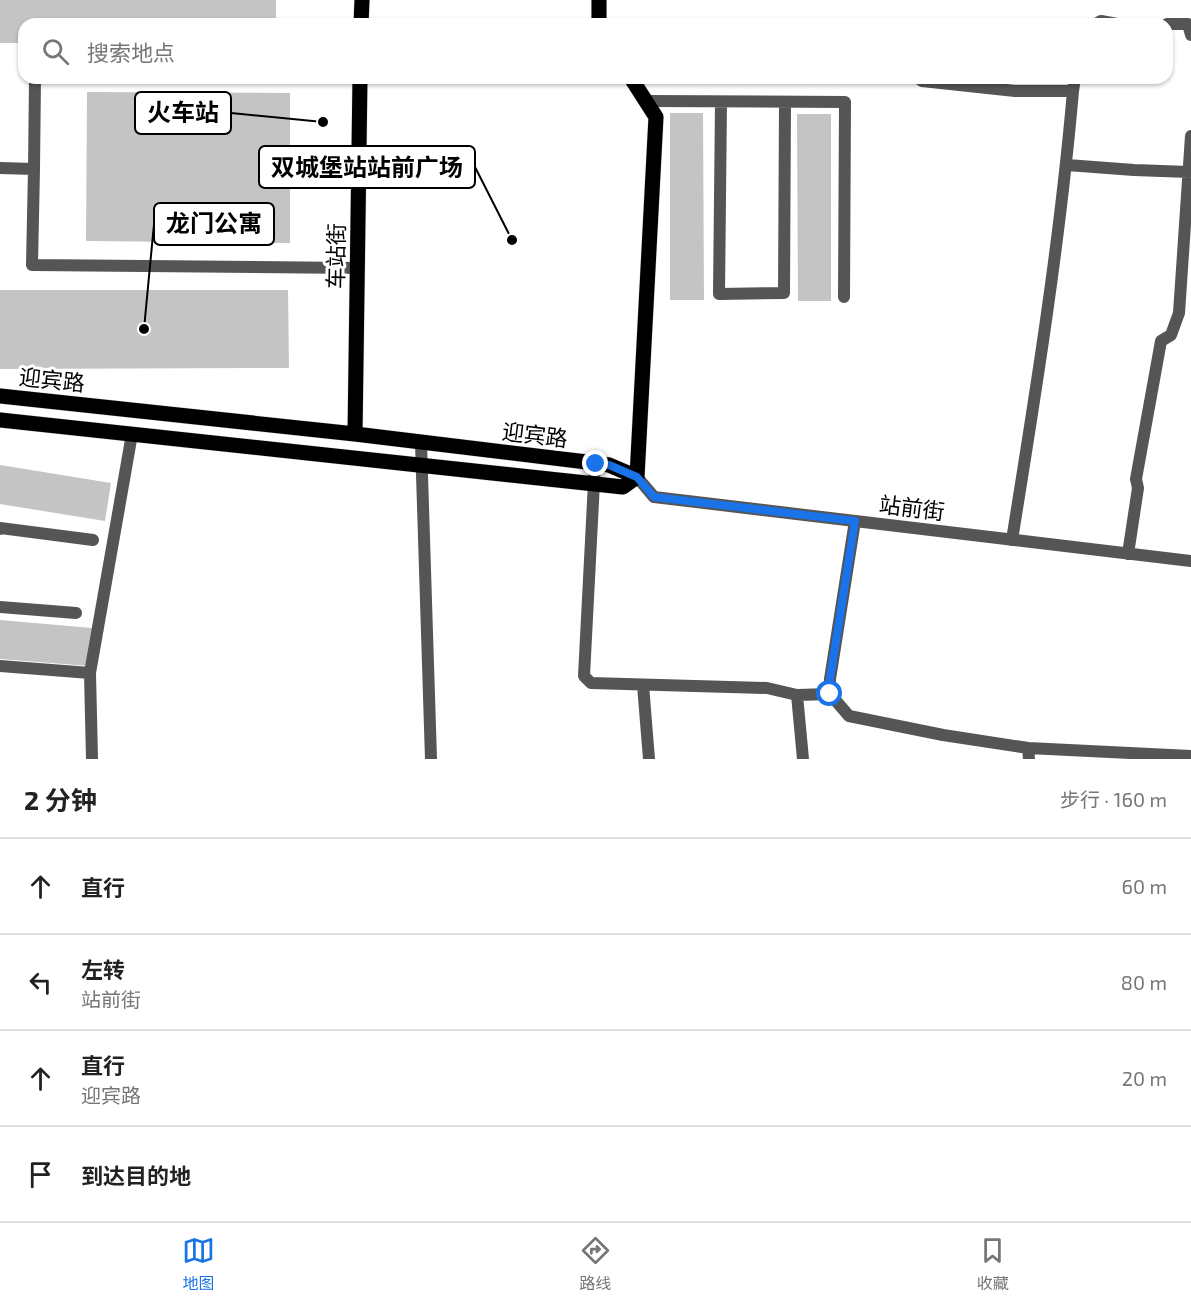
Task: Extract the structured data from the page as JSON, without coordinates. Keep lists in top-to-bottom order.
{
  "streets": {
    "main road": ["车站街", "迎宾路"],
    "street": ["站前街"]
  },
  "crossings": [
    ["车站街", "迎宾路"],
    ["迎宾路", "站前街"]
  ],
  "places": ["火车站", "双城堡站站前广场", "龙门公寓"],
  "page": {
    "search": "搜索地点",
    "heading": ["2 分钟", "步行 · 160 m"],
    "list": [
      ["直行", "60 m"],
      ["左转", "站前街", "80 m"],
      ["直行", "迎宾路", "20 m"],
      "到达目的地"
    ],
    "nav": ["地图", "路线", "收藏"]
  }
}
